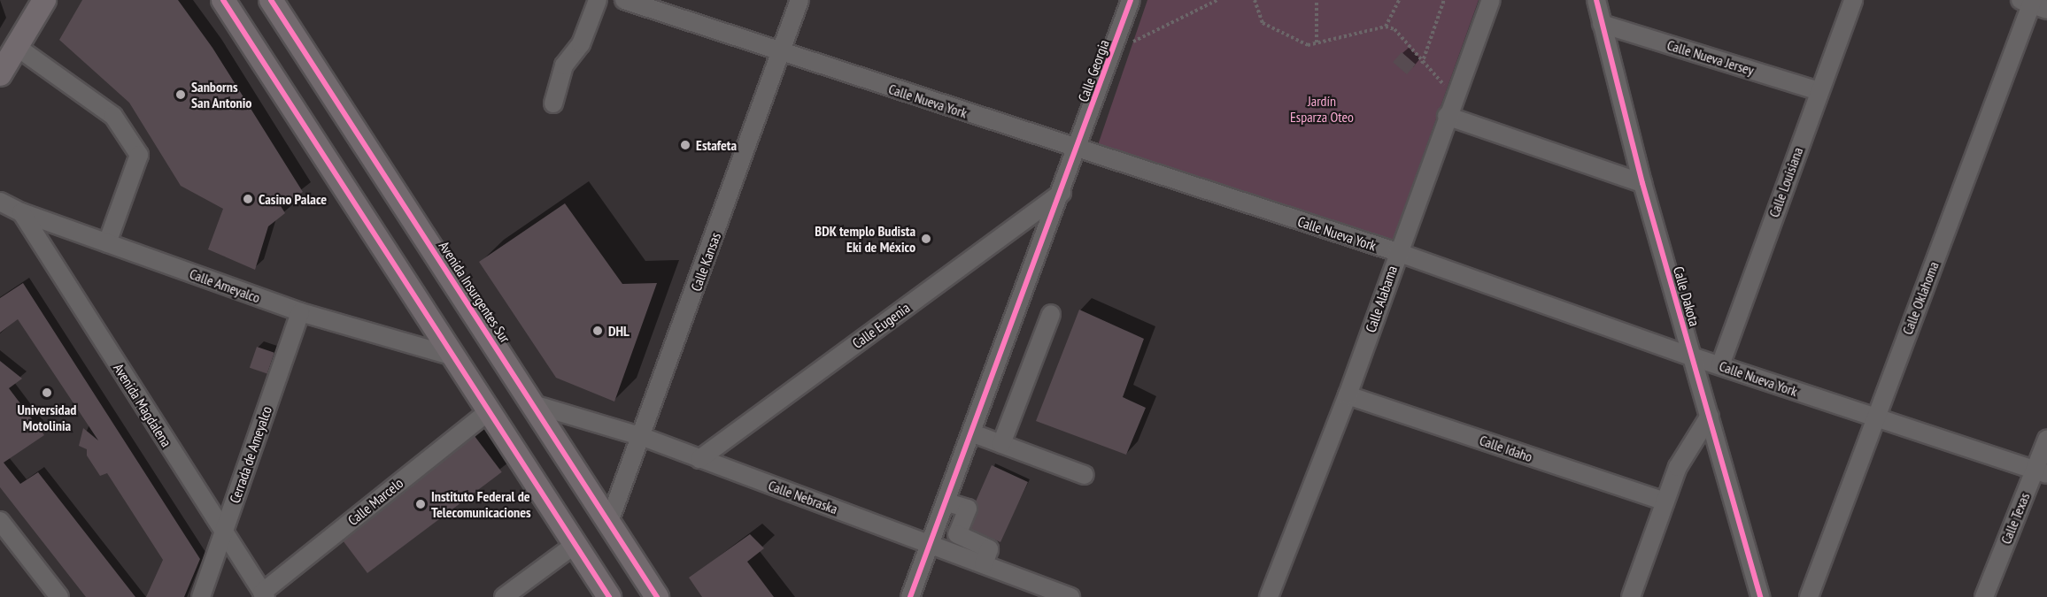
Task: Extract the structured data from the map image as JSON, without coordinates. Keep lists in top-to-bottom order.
{
  "streets": {
    "main road": ["Avenida Insurgentes Sur"],
    "street": [
      "Calle Nueva Jersey",
      "Calle Georgia",
      "Calle Nueva York",
      "Calle Louisiana",
      "Calle Kansas",
      "Calle Ameyalco",
      "Calle Dakota",
      "Calle Oklahoma",
      "Calle Alabama",
      "Calle Eugenia",
      "Avenida Magdalena",
      "Calle Idaho",
      "Cerrada de Ameyalco",
      "Calle Nebraska",
      "Calle Marcelo",
      "Calle Texas"
    ]
  },
  "crossings": [
    ["Calle Nueva Jersey", "Calle Louisiana"],
    ["Calle Nueva Jersey", "Calle Dakota"],
    ["Calle Georgia", "Calle Nueva York"],
    ["Calle Georgia", "Calle Eugenia"],
    ["Calle Georgia", "Calle Nebraska"],
    ["Calle Nueva York", "Calle Louisiana"],
    ["Calle Nueva York", "Calle Kansas"],
    ["Calle Nueva York", "Calle Dakota"],
    ["Calle Nueva York", "Calle Oklahoma"],
    ["Calle Nueva York", "Calle Alabama"],
    ["Calle Nueva York", "Calle Texas"],
    ["Calle Kansas", "Avenida Insurgentes Sur"],
    ["Calle Kansas", "Calle Nebraska"],
    ["Calle Ameyalco", "Avenida Magdalena"],
    ["Calle Ameyalco", "Cerrada de Ameyalco"],
    ["Avenida Insurgentes Sur", "Calle Nebraska"],
    ["Calle Alabama", "Calle Idaho"],
    ["Calle Eugenia", "Calle Nebraska"],
    ["Avenida Magdalena", "Cerrada de Ameyalco"],
    ["Avenida Magdalena", "Calle Marcelo"]
  ],
  "parks": ["Jardín Esparza Oteo"],
  "places": [
    "Sanborns San Antonio",
    "Estafeta",
    "Casino Palace",
    "BDK templo Budista Eki de México",
    "DHL",
    "Universidad Motolinia",
    "Instituto Federal de Telecomunicaciones"
  ]
}
